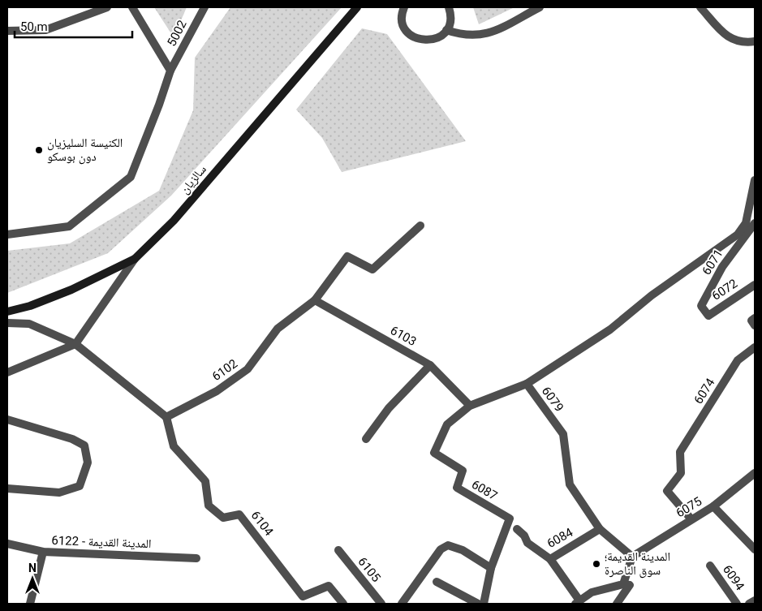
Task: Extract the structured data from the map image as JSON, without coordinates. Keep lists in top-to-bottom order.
{
  "streets": {
    "street": [
      "5002",
      "سالزيان",
      "6071",
      "6072",
      "6103",
      "6102",
      "6074",
      "6079",
      "6087",
      "6075",
      "6104",
      "6084",
      "المدينة القديمة - 6122",
      "6105",
      "6094"
    ]
  },
  "crossings": [
    ["6071", "6072"],
    ["6103", "6102"],
    ["6103", "6087"],
    ["6102", "6104"],
    ["6074", "6075"],
    ["6079", "6087"],
    ["6079", "6075"],
    ["6079", "6084"]
  ],
  "places": ["الكنيسة السليزيان دون بوسكو", "المدينة القديمة؛ سوق الناصرة"],
  "scale_bar": "50 m",
  "north": "top"
}
